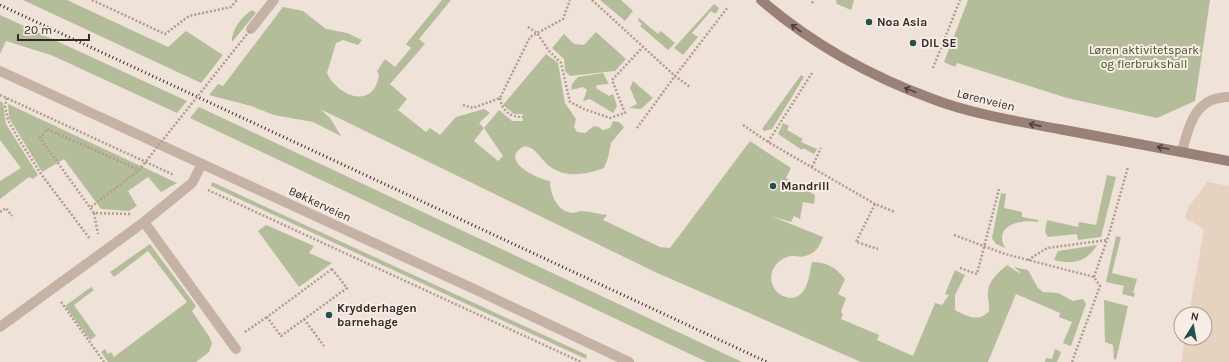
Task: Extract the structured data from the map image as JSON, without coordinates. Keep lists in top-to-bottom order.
{
  "streets": {
    "street": ["Lørenveien", "Bøkkerveien"]
  },
  "one_way": ["Lørenveien"],
  "parks": ["Løren aktivitetspark og flerbrukshall"],
  "places": [
    "Noa Asia",
    "DIL SE",
    "Mandrill",
    "Krydderhagen barnehage"
  ],
  "scale_bar": "20 m",
  "north": "top"
}
